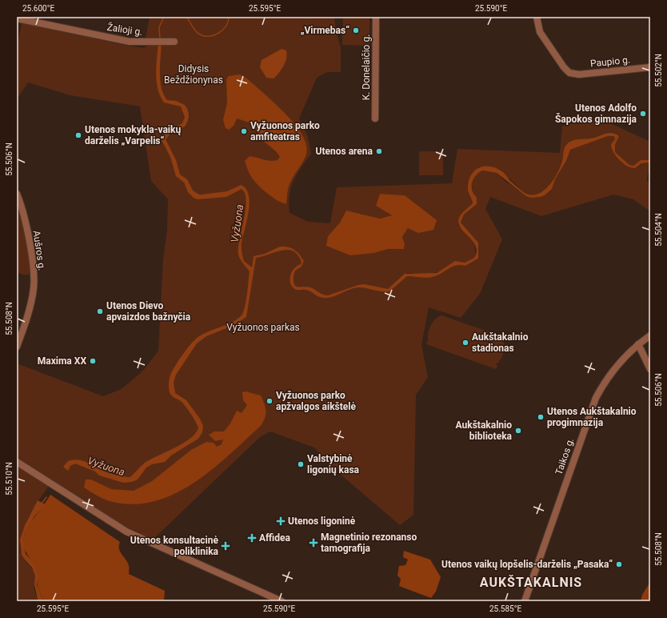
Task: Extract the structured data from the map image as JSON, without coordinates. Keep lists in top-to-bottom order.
{
  "streets": {
    "street": [
      "Žalioji g.",
      "Paupio g.",
      "K. Donelaičio g.",
      "Aušros g.",
      "Taikos g."
    ]
  },
  "districts": ["AUKŠTAKALNIS"],
  "water": ["Vyžuona"],
  "parks": ["Didysis Beždžionynas", "Vyžuonos parkas"],
  "places": {
    "other": [
      "„Virmebas“",
      "Utenos Adolfo Šapokos gimnazija",
      "Vyžuonos parko amfiteatras",
      "Utenos mokykla-vaikų darželis „Varpelis“",
      "Utenos arena",
      "Utenos Dievo apvaizdos bažnyčia",
      "Aukštakalnio stadionas",
      "Maxima XX",
      "Vyžuonos parko apžvalgos aikštelė",
      "Utenos Aukštakalnio progimnazija",
      "Aukštakalnio biblioteka",
      "Valstybinė ligonių kasa",
      "Utenos vaikų lopšelis-darželis „Pasaka“"
    ],
    "health": [
      "Utenos ligoninė",
      "Affidea",
      "Magnetinio rezonanso tamografija",
      "Utenos konsultacinė poliklinika"
    ]
  },
  "coordinates": [
    "25.600°E",
    "25.595°E",
    "25.590°E",
    "55.502°N",
    "55.506°N",
    "55.504°N",
    "55.508°N",
    "55.510°N",
    "25.585°E"
  ]
}
